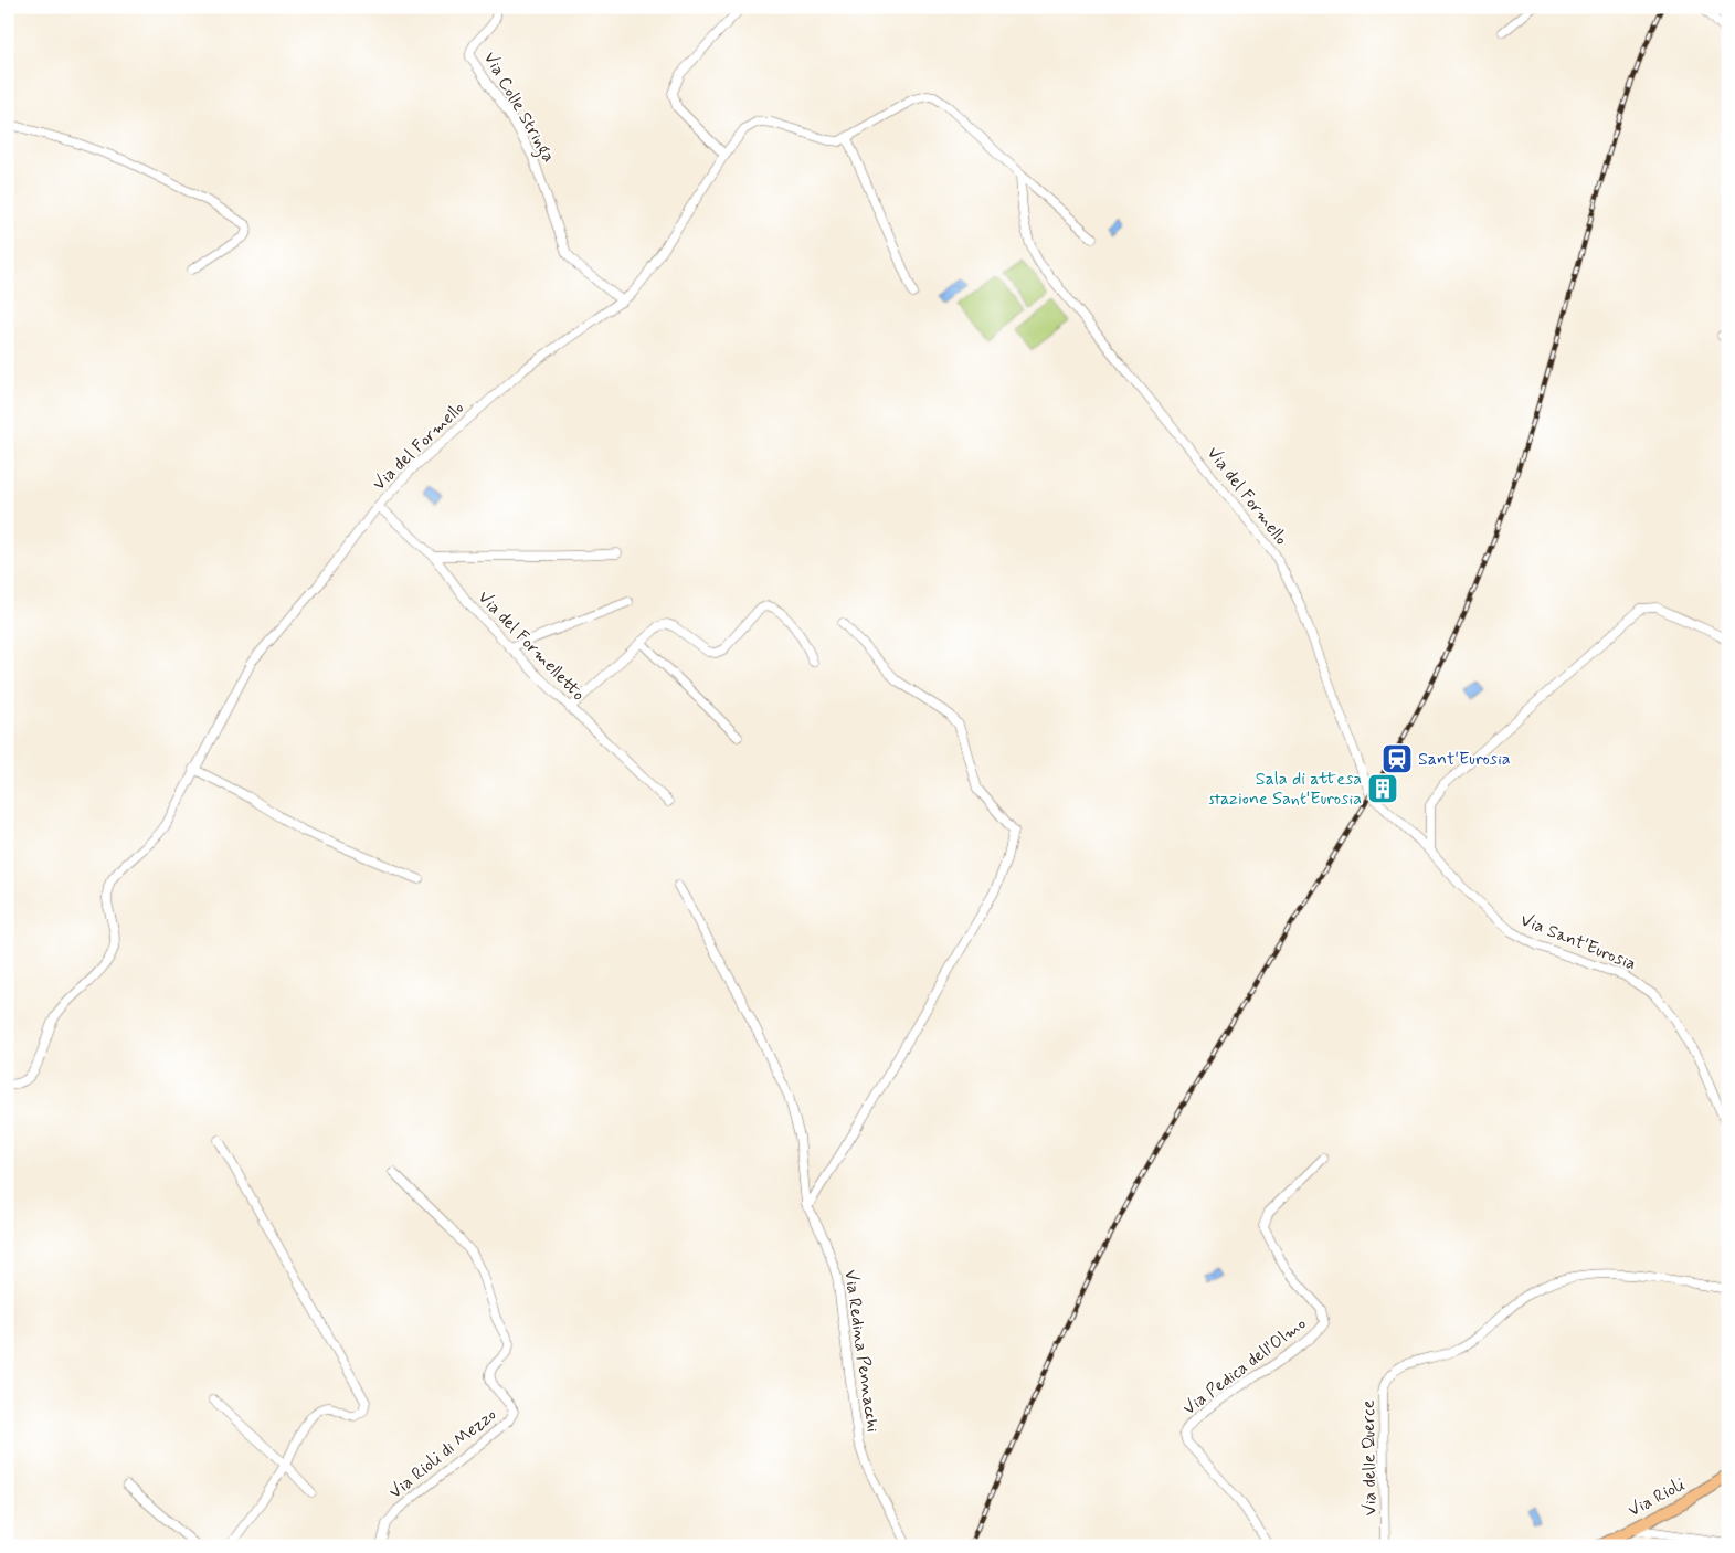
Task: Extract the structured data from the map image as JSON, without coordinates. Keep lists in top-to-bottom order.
{
  "streets": {
    "main road": ["Via Rioli"],
    "street": [
      "Via Colle Stringa",
      "Via del Formello",
      "Via del Formelletto",
      "Via Sant'Eurosia",
      "Via Redina Pennacchi",
      "Via Pedica dell'Olmo",
      "Via Rioli di Mezzo",
      "Via delle Querce"
    ]
  },
  "crossings": [
    ["Via Colle Stringa", "Via del Formello"],
    ["Via del Formello", "Via del Formelletto"],
    ["Via del Formello", "Via Sant'Eurosia"]
  ],
  "places": {
    "station": ["Sant'Eurosia"],
    "building": ["Sala di attesa stazione Sant'Eurosia"]
  }
}
